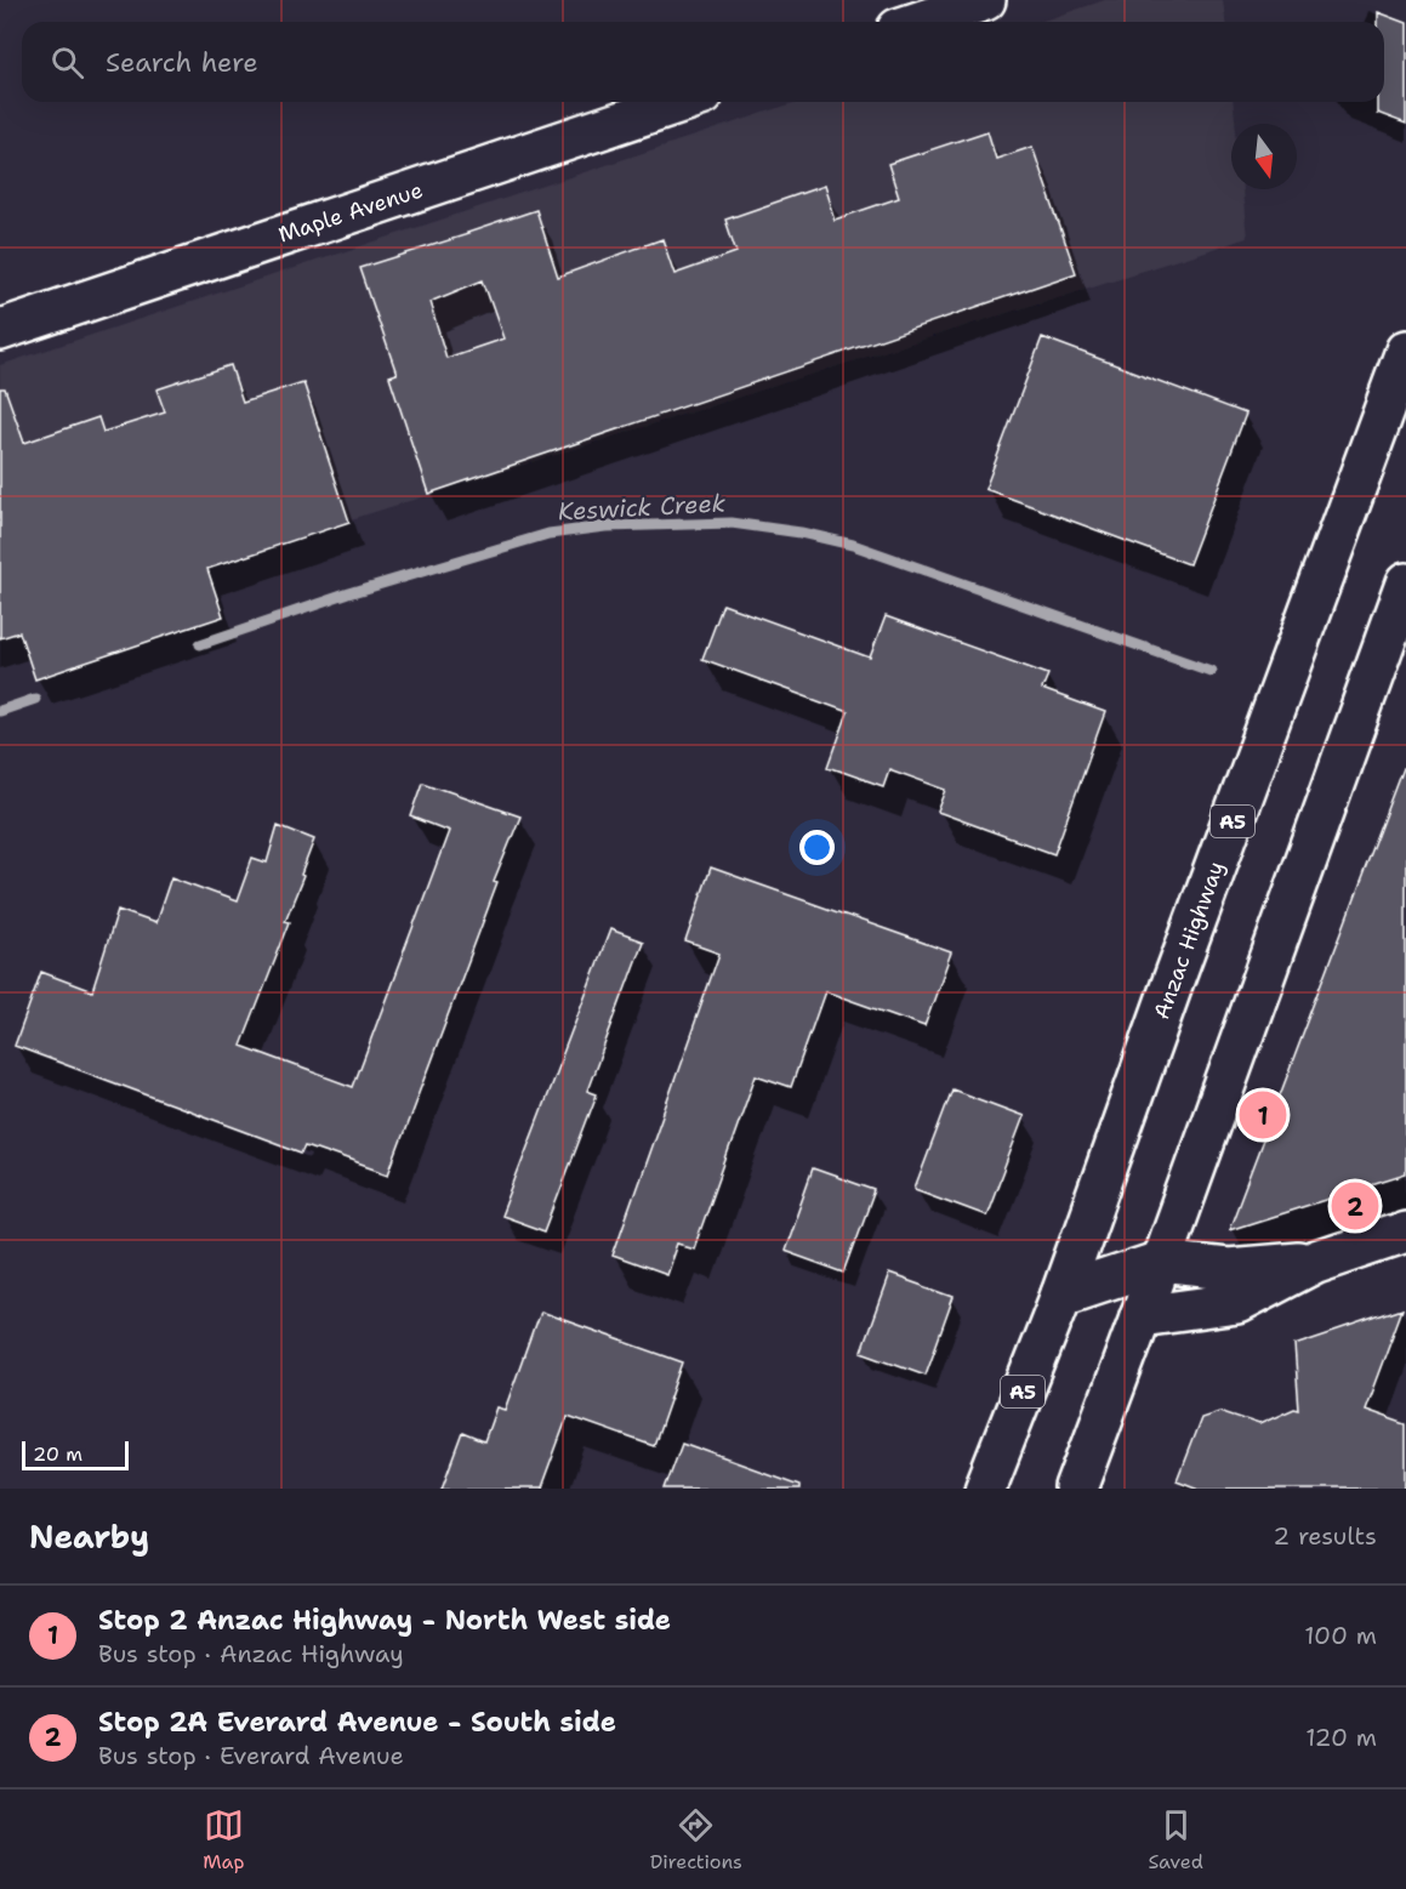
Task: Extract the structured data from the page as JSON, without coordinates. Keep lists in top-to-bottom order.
{
  "streets": {
    "main road": ["Maple Avenue", "A5", "Anzac Highway"]
  },
  "water": ["Keswick Creek"],
  "scale_bar": "20 m",
  "north": "bottom",
  "page": {
    "search": "Search here",
    "pins": ["1", "2"],
    "scale": "20 m",
    "heading": ["Nearby", "2 results"],
    "list": [
      {
        "mark": "1",
        "name": "Stop 2 Anzac Highway - North West side",
        "note": "Bus stop · Anzac Highway",
        "value": "100 m"
      },
      {
        "mark": "2",
        "name": "Stop 2A Everard Avenue - South side",
        "note": "Bus stop · Everard Avenue",
        "value": "120 m"
      }
    ],
    "nav": ["Map", "Directions", "Saved"]
  }
}
